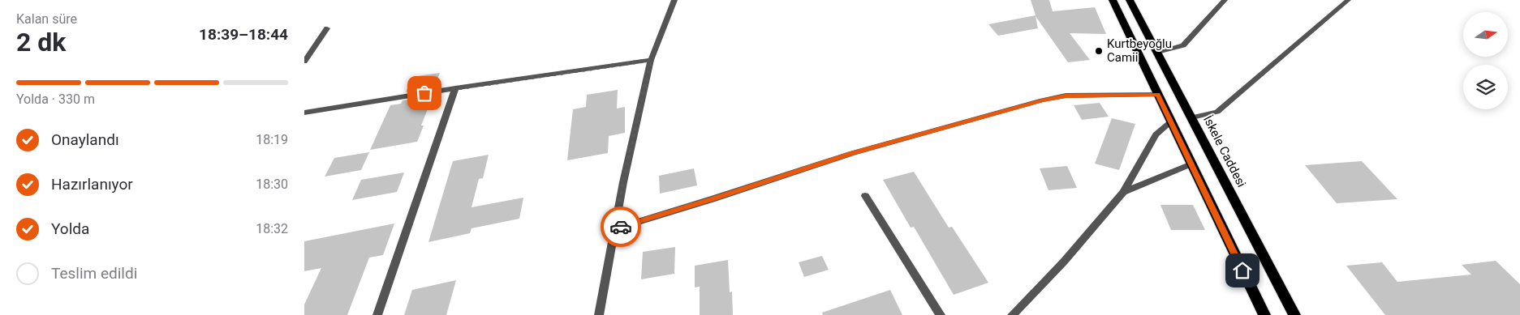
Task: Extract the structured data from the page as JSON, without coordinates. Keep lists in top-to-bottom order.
{
  "streets": {
    "main road": ["İskele Caddesi"]
  },
  "places": ["Kurtbeyoğlu Camii"],
  "north": "right",
  "page": {
    "heading": ["2 dk", "Kalan süre", "18:39–18:44"],
    "bar": "Yolda · 330 m",
    "list": [
      ["Onaylandı", "18:19"],
      ["Hazırlanıyor", "18:30"],
      ["Yolda", "18:32"],
      "Teslim edildi"
    ]
  }
}
